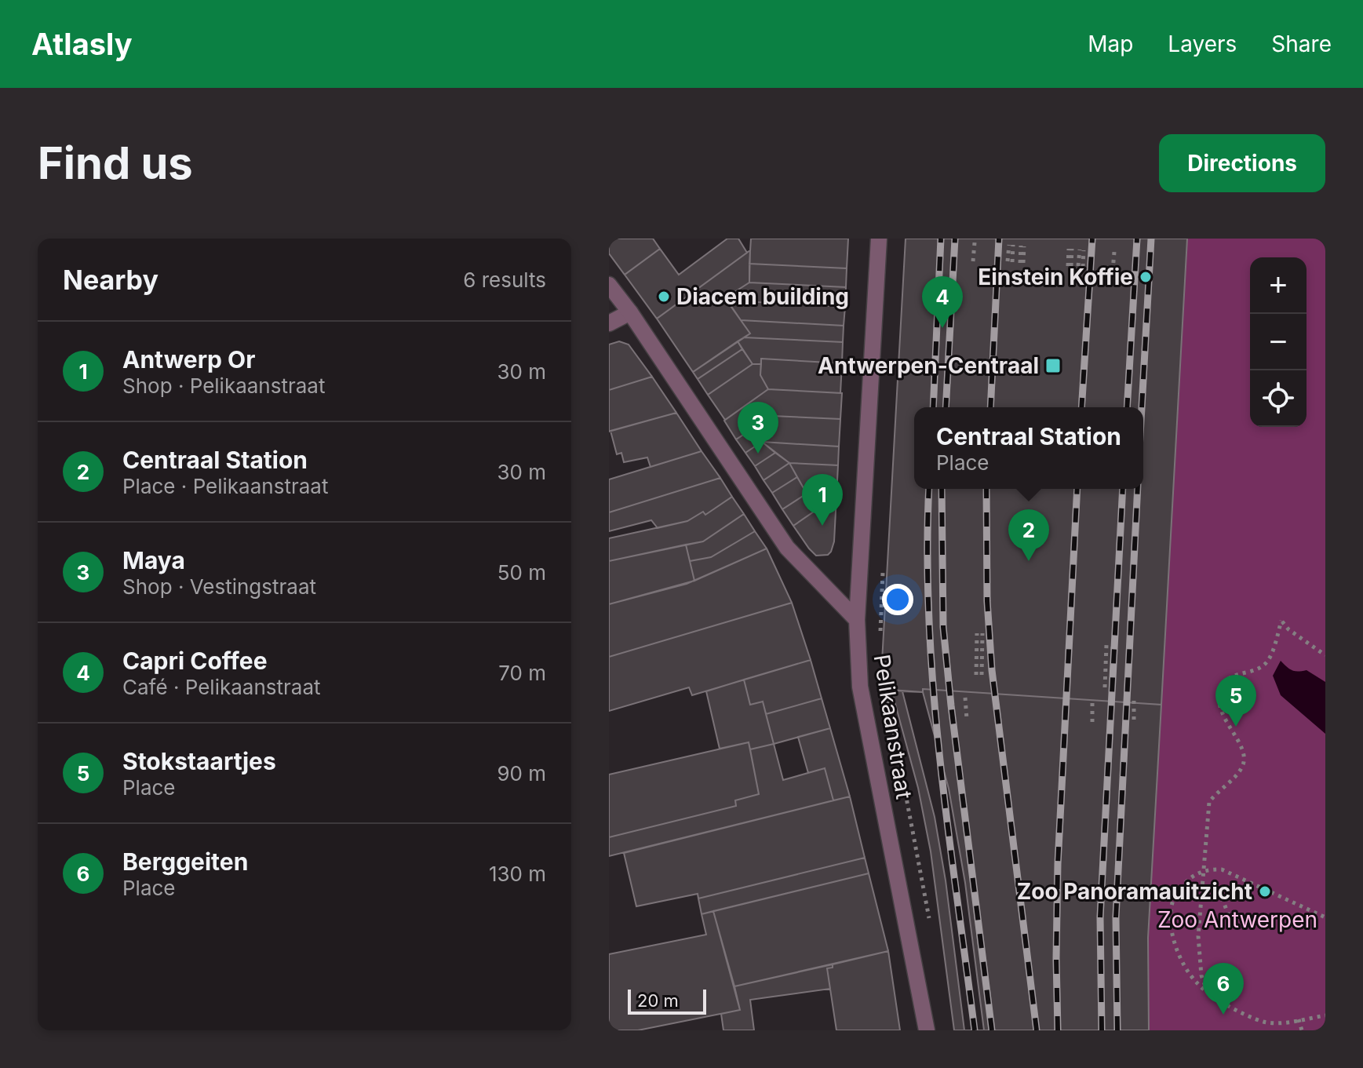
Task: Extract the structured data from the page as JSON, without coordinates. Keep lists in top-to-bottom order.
{
  "streets": {
    "street": ["Pelikaanstraat"]
  },
  "parks": ["Zoo Antwerpen"],
  "places": {
    "other": ["Einstein Koffie", "Diacem building", "Zoo Panoramauitzicht"],
    "transit": ["Antwerpen-Centraal"]
  },
  "scale_bar": "20 m",
  "page": {
    "header": "Atlasly",
    "nav": ["Map", "Layers", "Share"],
    "buttons": "Directions",
    "title": "Find us",
    "heading": ["Nearby", "6 results"],
    "map_buttons": ["+", "−"],
    "pins": [
      "4",
      "3",
      "1",
      "2",
      "5",
      "6"
    ],
    "list": [
      {
        "mark": "1",
        "name": "Antwerp Or",
        "note": "Shop · Pelikaanstraat",
        "value": "30 m"
      },
      {
        "mark": "2",
        "name": "Centraal Station",
        "note": "Place · Pelikaanstraat",
        "value": "30 m"
      },
      {
        "mark": "3",
        "name": "Maya",
        "note": "Shop · Vestingstraat",
        "value": "50 m"
      },
      {
        "mark": "4",
        "name": "Capri Coffee",
        "note": "Café · Pelikaanstraat",
        "value": "70 m"
      },
      {
        "mark": "5",
        "name": "Stokstaartjes",
        "note": "Place",
        "value": "90 m"
      },
      {
        "mark": "6",
        "name": "Berggeiten",
        "note": "Place",
        "value": "130 m"
      }
    ],
    "popup": ["Centraal Station", "Place"],
    "scale": "20 m"
  }
}
